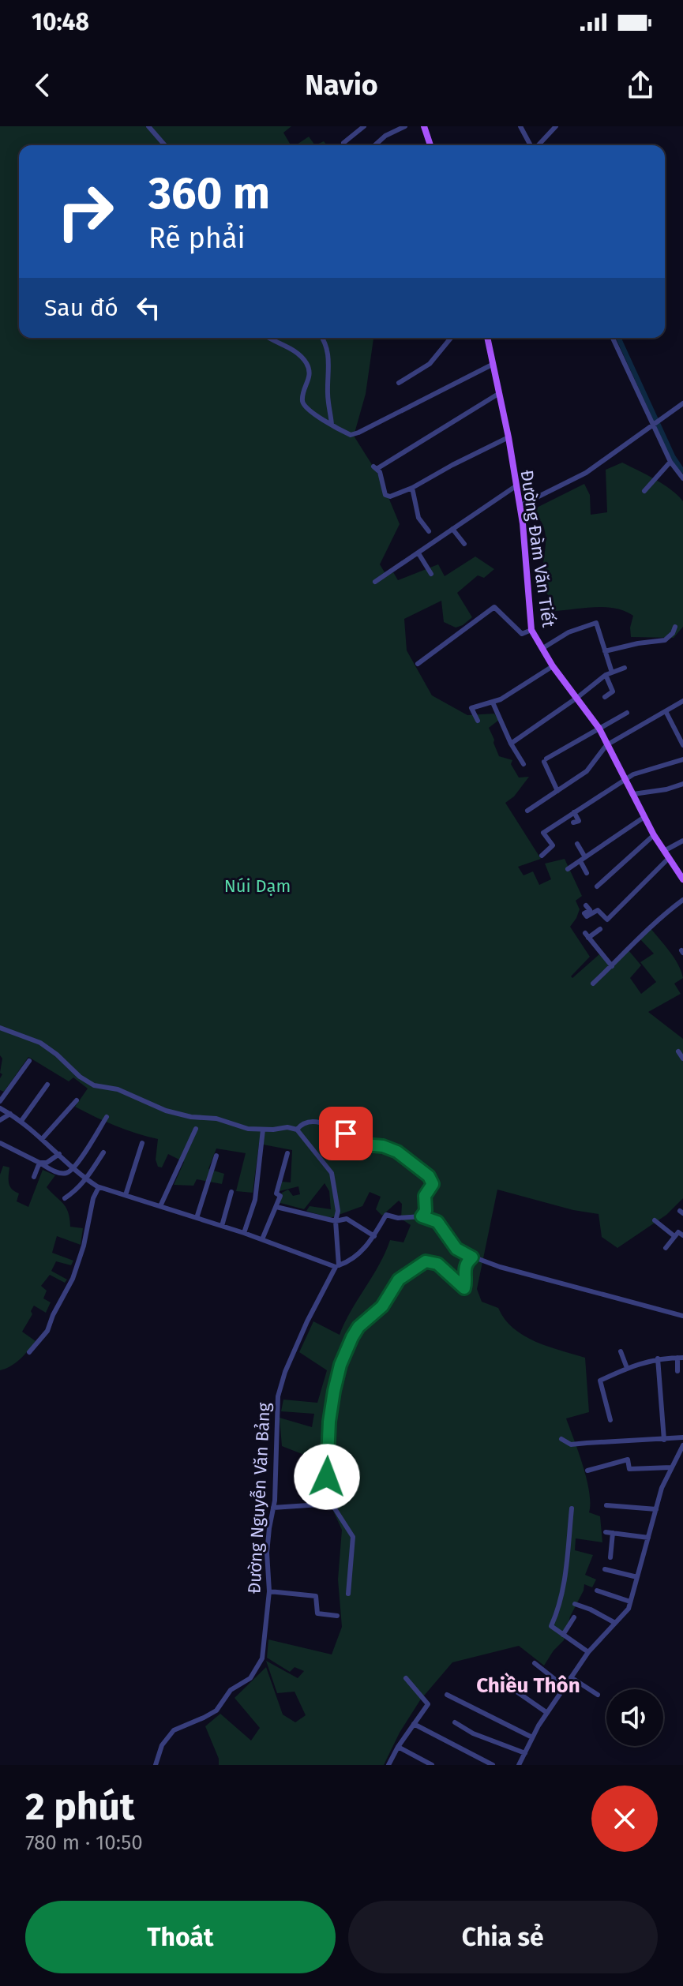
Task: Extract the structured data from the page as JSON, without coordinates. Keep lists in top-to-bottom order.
{
  "streets": {
    "main road": ["Đường Đàm Văn Tiết"],
    "street": ["Đường Nguyễn Văn Bảng"]
  },
  "districts": ["Chiều Thôn"],
  "parks": ["Núi Dạm"],
  "page": {
    "status": "10:48",
    "header": "Navio",
    "turn": ["360 m", "Rẽ phải"],
    "then": "Sau đó",
    "heading": ["2 phút", "780 m · 10:50"],
    "buttons": ["Thoát", "Chia sẻ"]
  }
}
